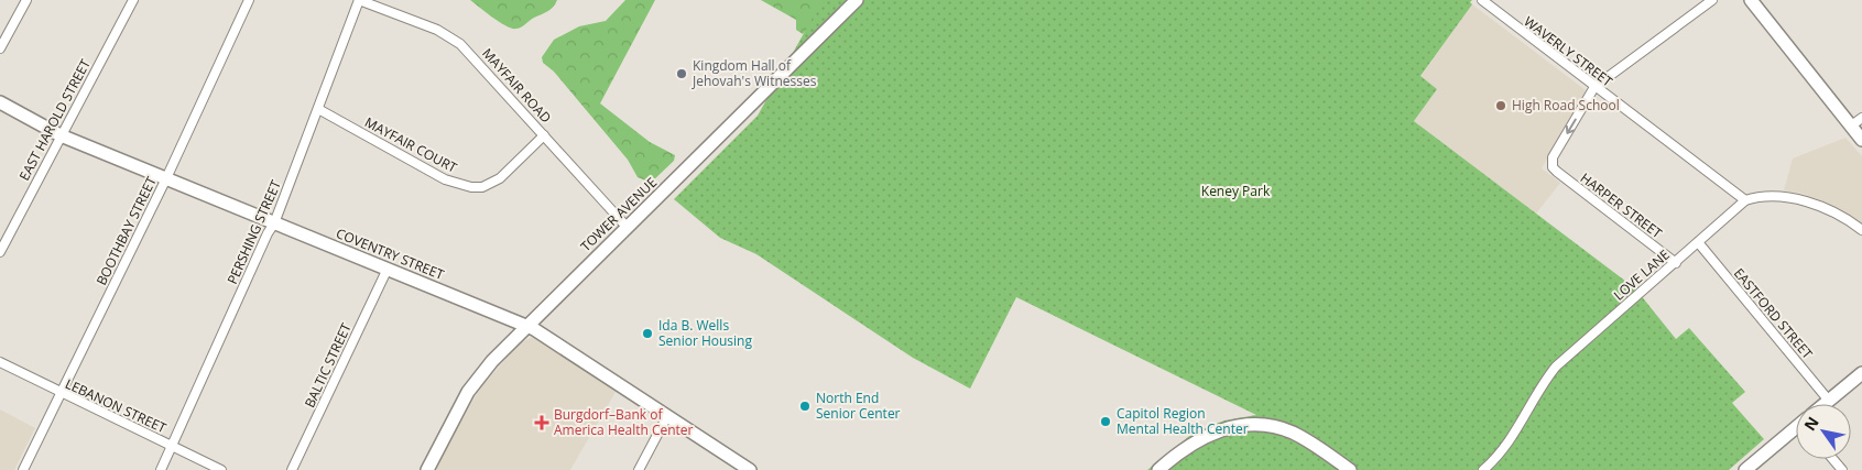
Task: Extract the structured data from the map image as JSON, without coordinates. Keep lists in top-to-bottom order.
{
  "streets": {
    "street": [
      "WAVERLY STREET",
      "MAYFAIR ROAD",
      "EAST HAROLD STREET",
      "MAYFAIR COURT",
      "HARPER STREET",
      "TOWER AVENUE",
      "BOOTHBAY STREET",
      "PERSHING STREET",
      "COVENTRY STREET",
      "LOVE LANE",
      "EASTFORD STREET",
      "BALTIC STREET",
      "LEBANON STREET"
    ]
  },
  "crossings": [
    ["WAVERLY STREET", "HARPER STREET"],
    ["WAVERLY STREET", "LOVE LANE"],
    ["MAYFAIR ROAD", "MAYFAIR COURT"],
    ["MAYFAIR ROAD", "TOWER AVENUE"],
    ["MAYFAIR ROAD", "PERSHING STREET"],
    ["EAST HAROLD STREET", "COVENTRY STREET"],
    ["MAYFAIR COURT", "PERSHING STREET"],
    ["HARPER STREET", "LOVE LANE"],
    ["TOWER AVENUE", "COVENTRY STREET"],
    ["BOOTHBAY STREET", "COVENTRY STREET"],
    ["BOOTHBAY STREET", "LEBANON STREET"],
    ["PERSHING STREET", "COVENTRY STREET"],
    ["PERSHING STREET", "LEBANON STREET"],
    ["COVENTRY STREET", "BALTIC STREET"],
    ["LOVE LANE", "EASTFORD STREET"]
  ],
  "parks": ["Keney Park"],
  "places": {
    "other": [
      "Kingdom Hall of Jehovah's Witnesses",
      "High Road School",
      "Ida B. Wells Senior Housing",
      "North End Senior Center",
      "Capitol Region Mental Health Center"
    ],
    "health": ["Burgdorf–Bank of America Health Center"]
  },
  "north": "top left"
}
